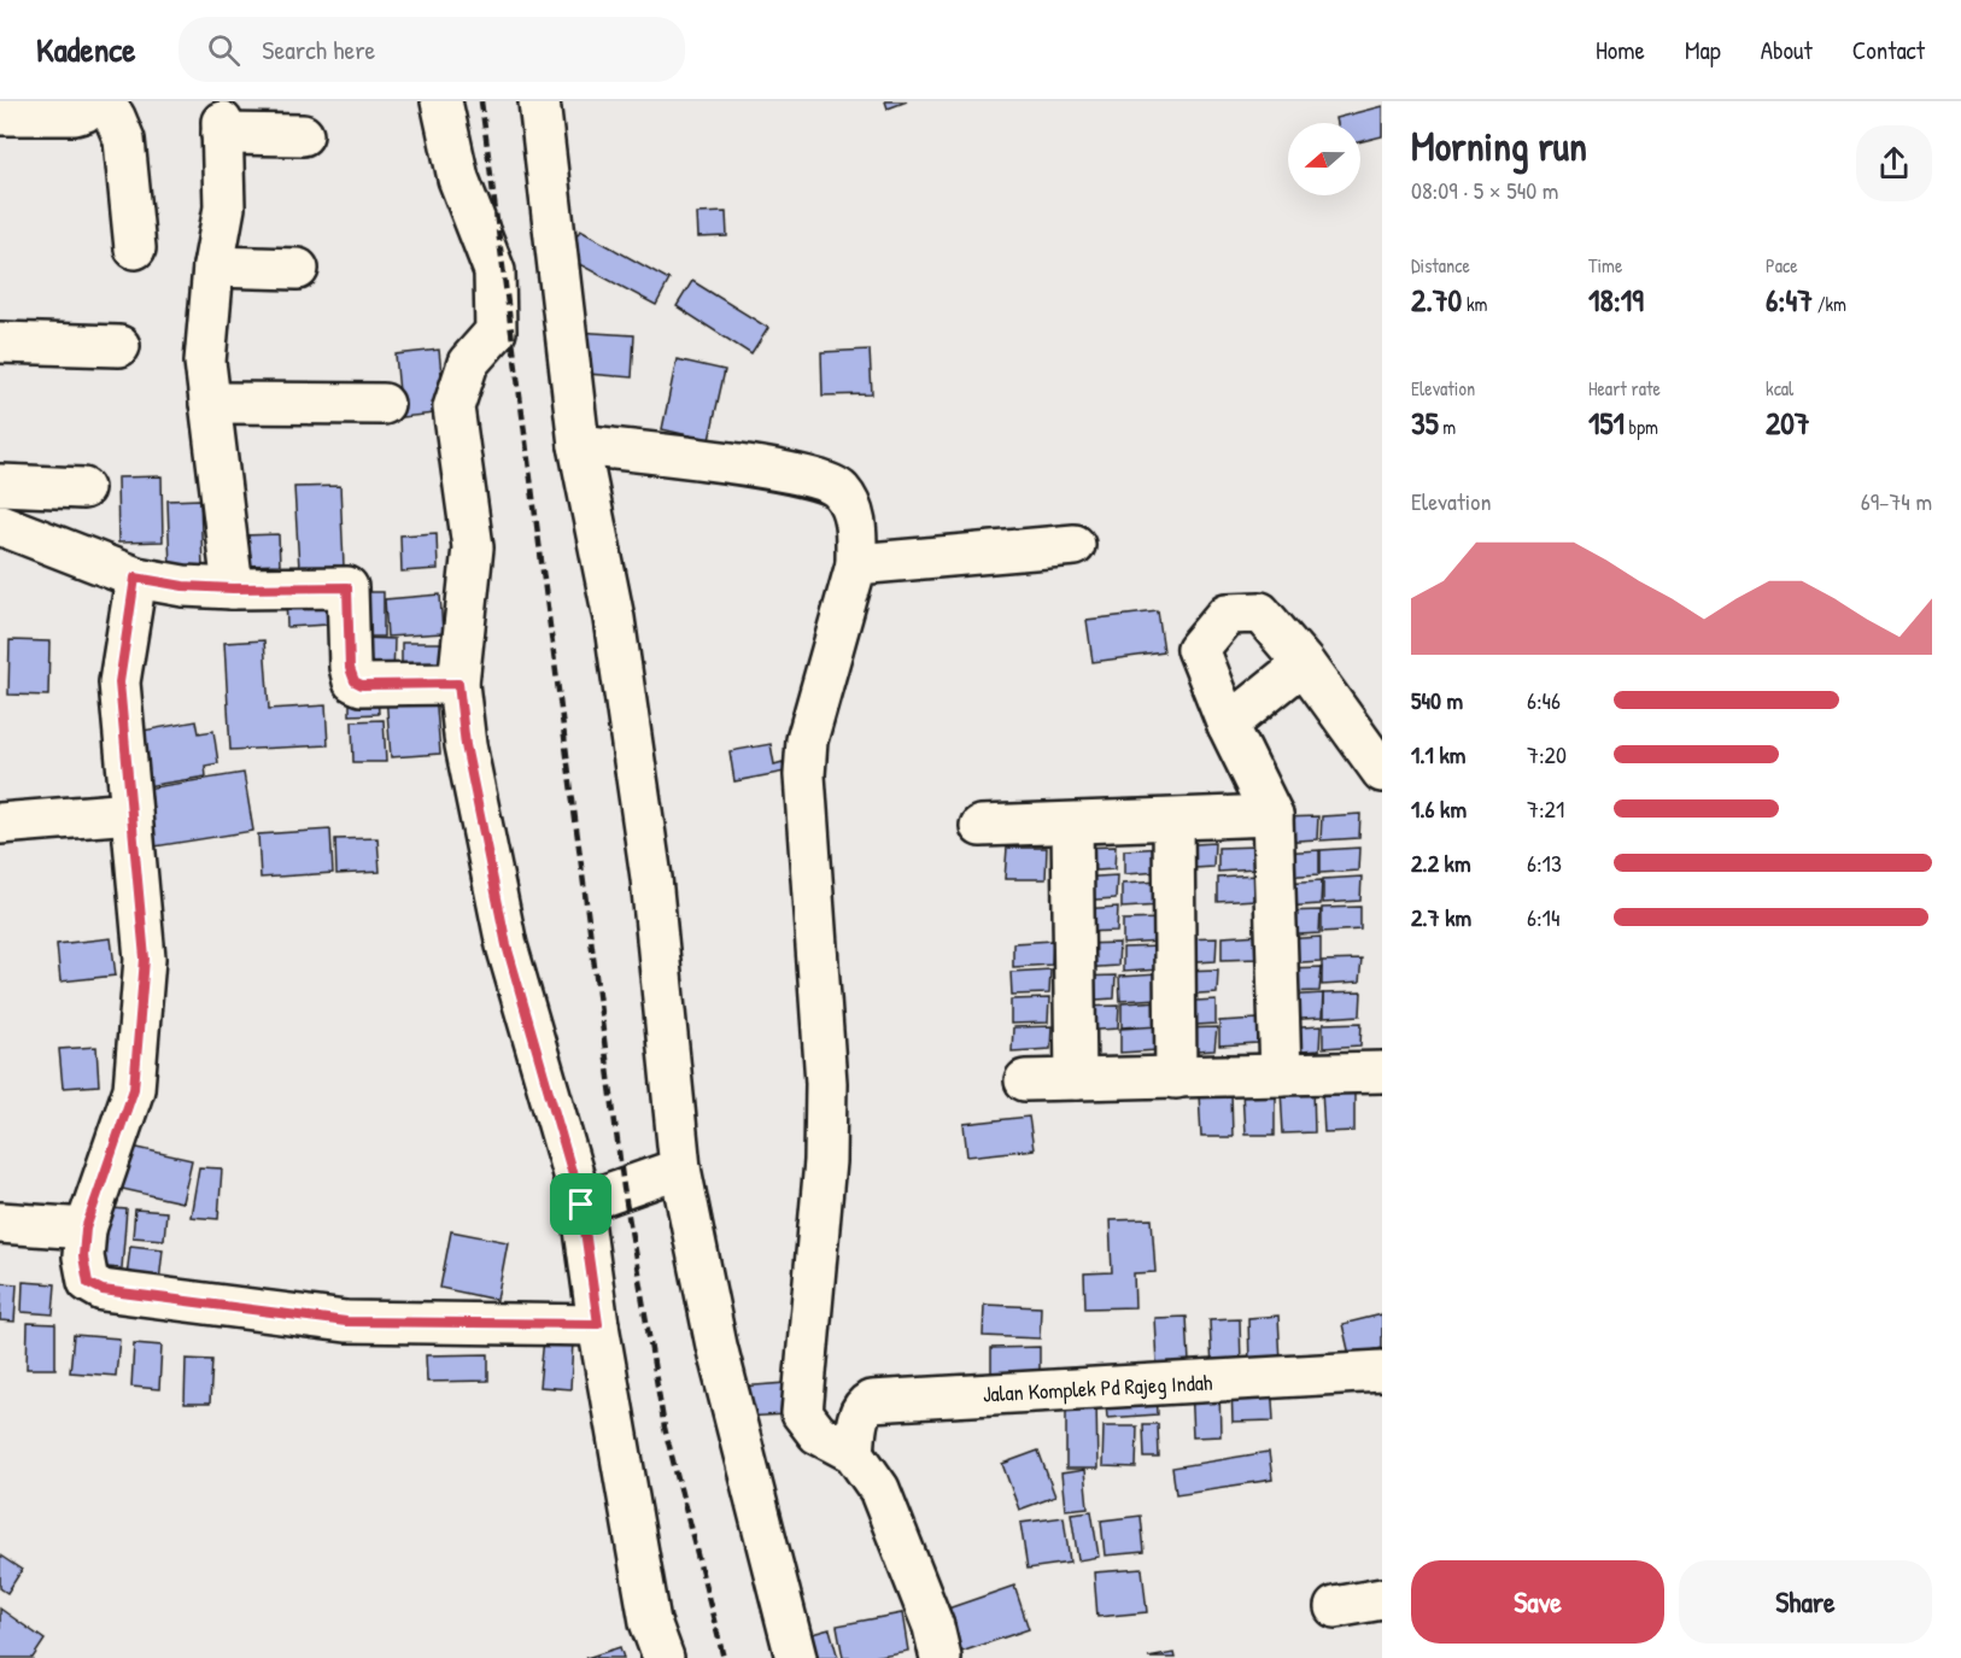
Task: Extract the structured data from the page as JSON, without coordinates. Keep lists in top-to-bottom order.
{
  "streets": {
    "street": ["Jalan Komplek Pd Rajeg Indah"]
  },
  "north": "left",
  "page": {
    "header": "Kadence",
    "search": "Search here",
    "nav": [
      "Home",
      "Map",
      "About",
      "Contact"
    ],
    "heading": ["Morning run", "08:09 · 5 × 540 m"],
    "stats": [
      ["Distance", "2.70 km"],
      ["Time", "18:19"],
      ["Pace", "6:47 /km"],
      ["Elevation", "35 m"],
      ["Heart rate", "151 bpm"],
      ["kcal", "207"]
    ],
    "chart": ["Elevation", "69–74 m"],
    "list": [
      {
        "name": "540 m",
        "note": "6:46"
      },
      {
        "name": "1.1 km",
        "note": "7:20"
      },
      {
        "name": "1.6 km",
        "note": "7:21"
      },
      {
        "name": "2.2 km",
        "note": "6:13"
      },
      {
        "name": "2.7 km",
        "note": "6:14"
      }
    ],
    "buttons": ["Save", "Share"]
  }
}
